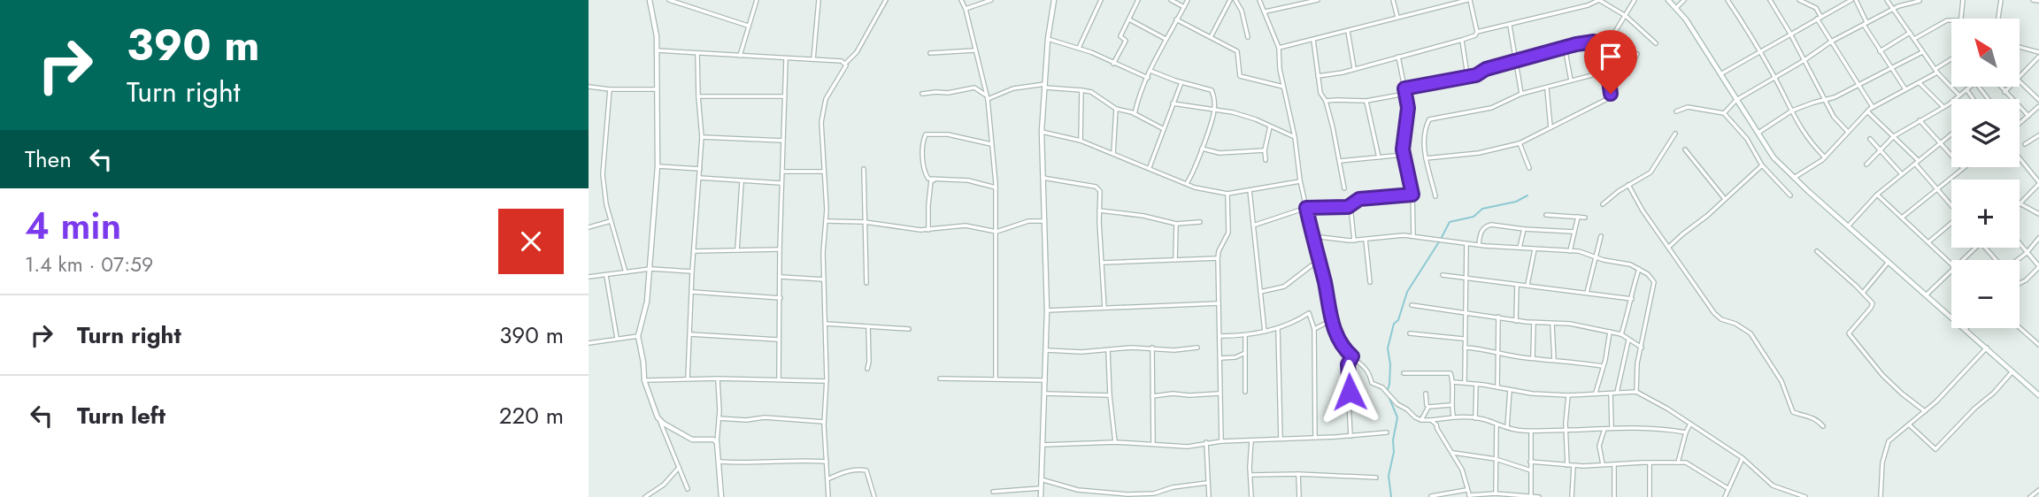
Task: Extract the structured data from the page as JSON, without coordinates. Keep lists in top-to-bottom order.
{
  "north": "top left",
  "page": {
    "turn": ["390 m", "Turn right"],
    "map_buttons": ["+", "−"],
    "then": "Then",
    "heading": ["4 min", "1.4 km · 07:59"],
    "list": [
      {
        "name": "Turn right",
        "value": "390 m"
      },
      {
        "name": "Turn left",
        "value": "220 m"
      }
    ]
  }
}
